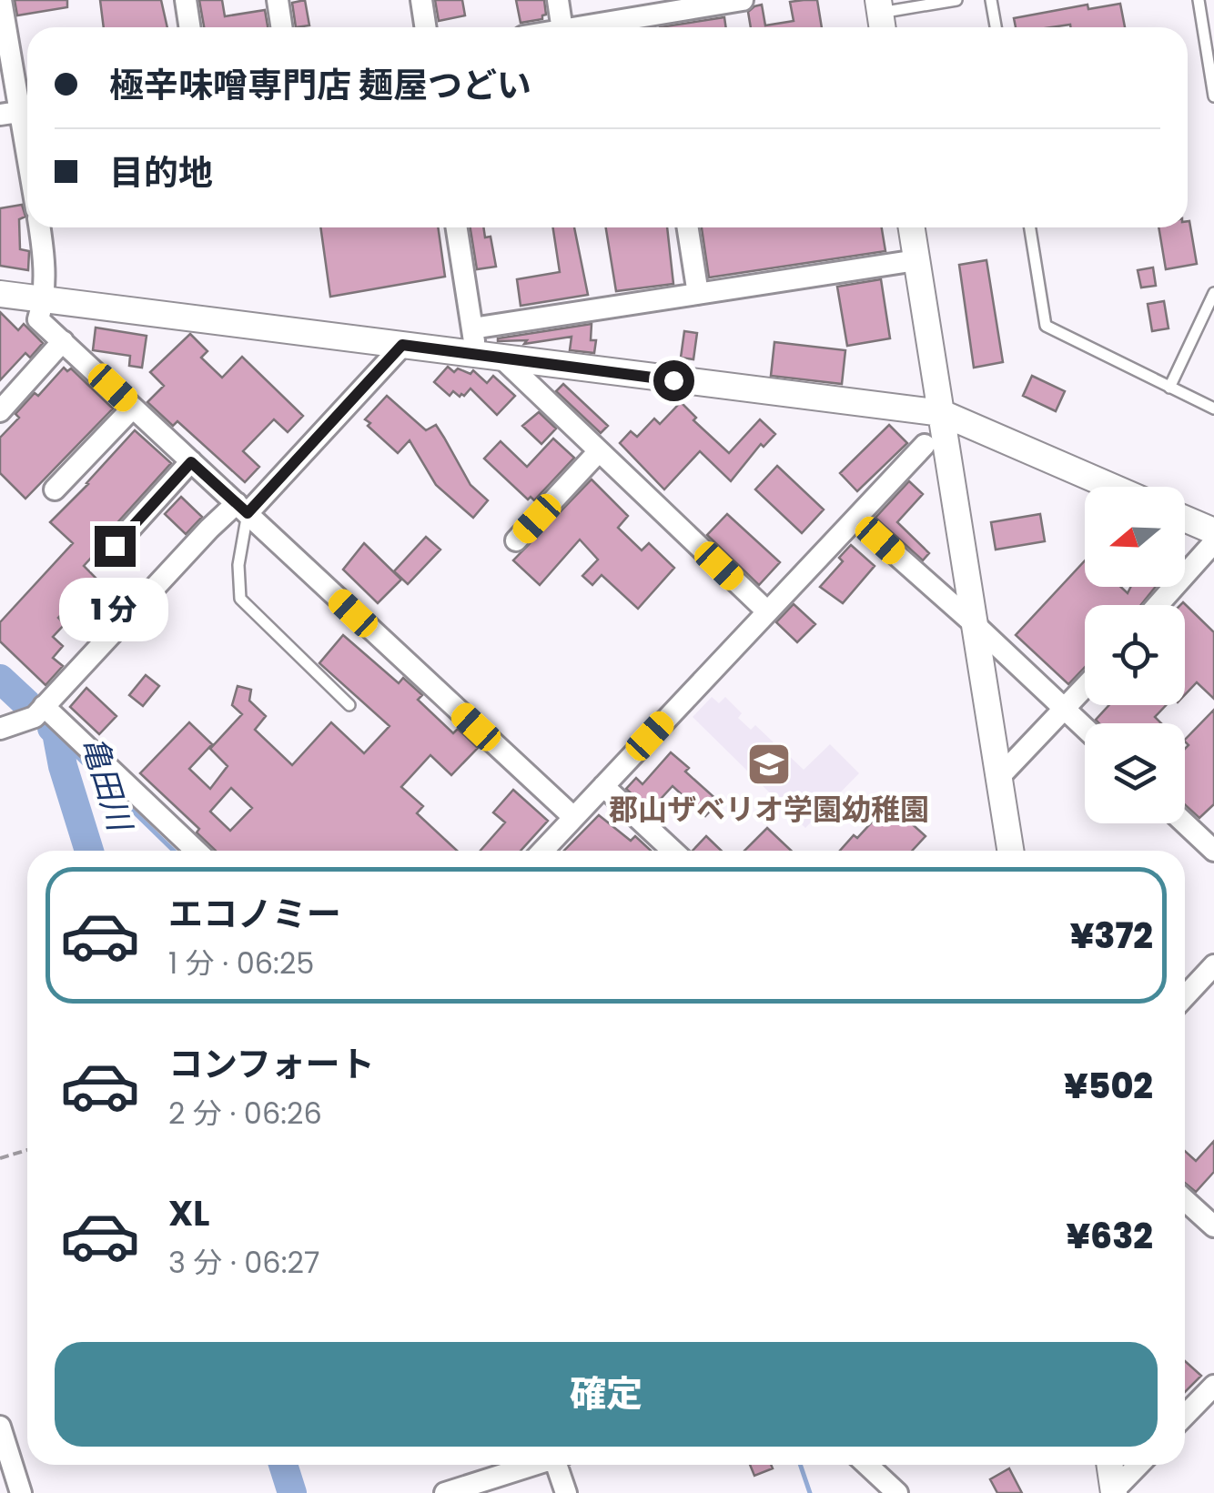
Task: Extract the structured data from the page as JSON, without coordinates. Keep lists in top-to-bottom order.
{
  "water": ["亀田川"],
  "places": {
    "school or university": ["郡山ザベリオ学園幼稚園"]
  },
  "north": "left",
  "page": {
    "banner": ["極辛味噌専門店 麺屋つどい", "目的地"],
    "bubble": "1 分",
    "list": [
      {
        "name": "エコノミー",
        "note": "1 分 · 06:25",
        "value": "¥372"
      },
      {
        "name": "コンフォート",
        "note": "2 分 · 06:26",
        "value": "¥502"
      },
      {
        "name": "XL",
        "note": "3 分 · 06:27",
        "value": "¥632"
      }
    ],
    "buttons": "確定"
  }
}
